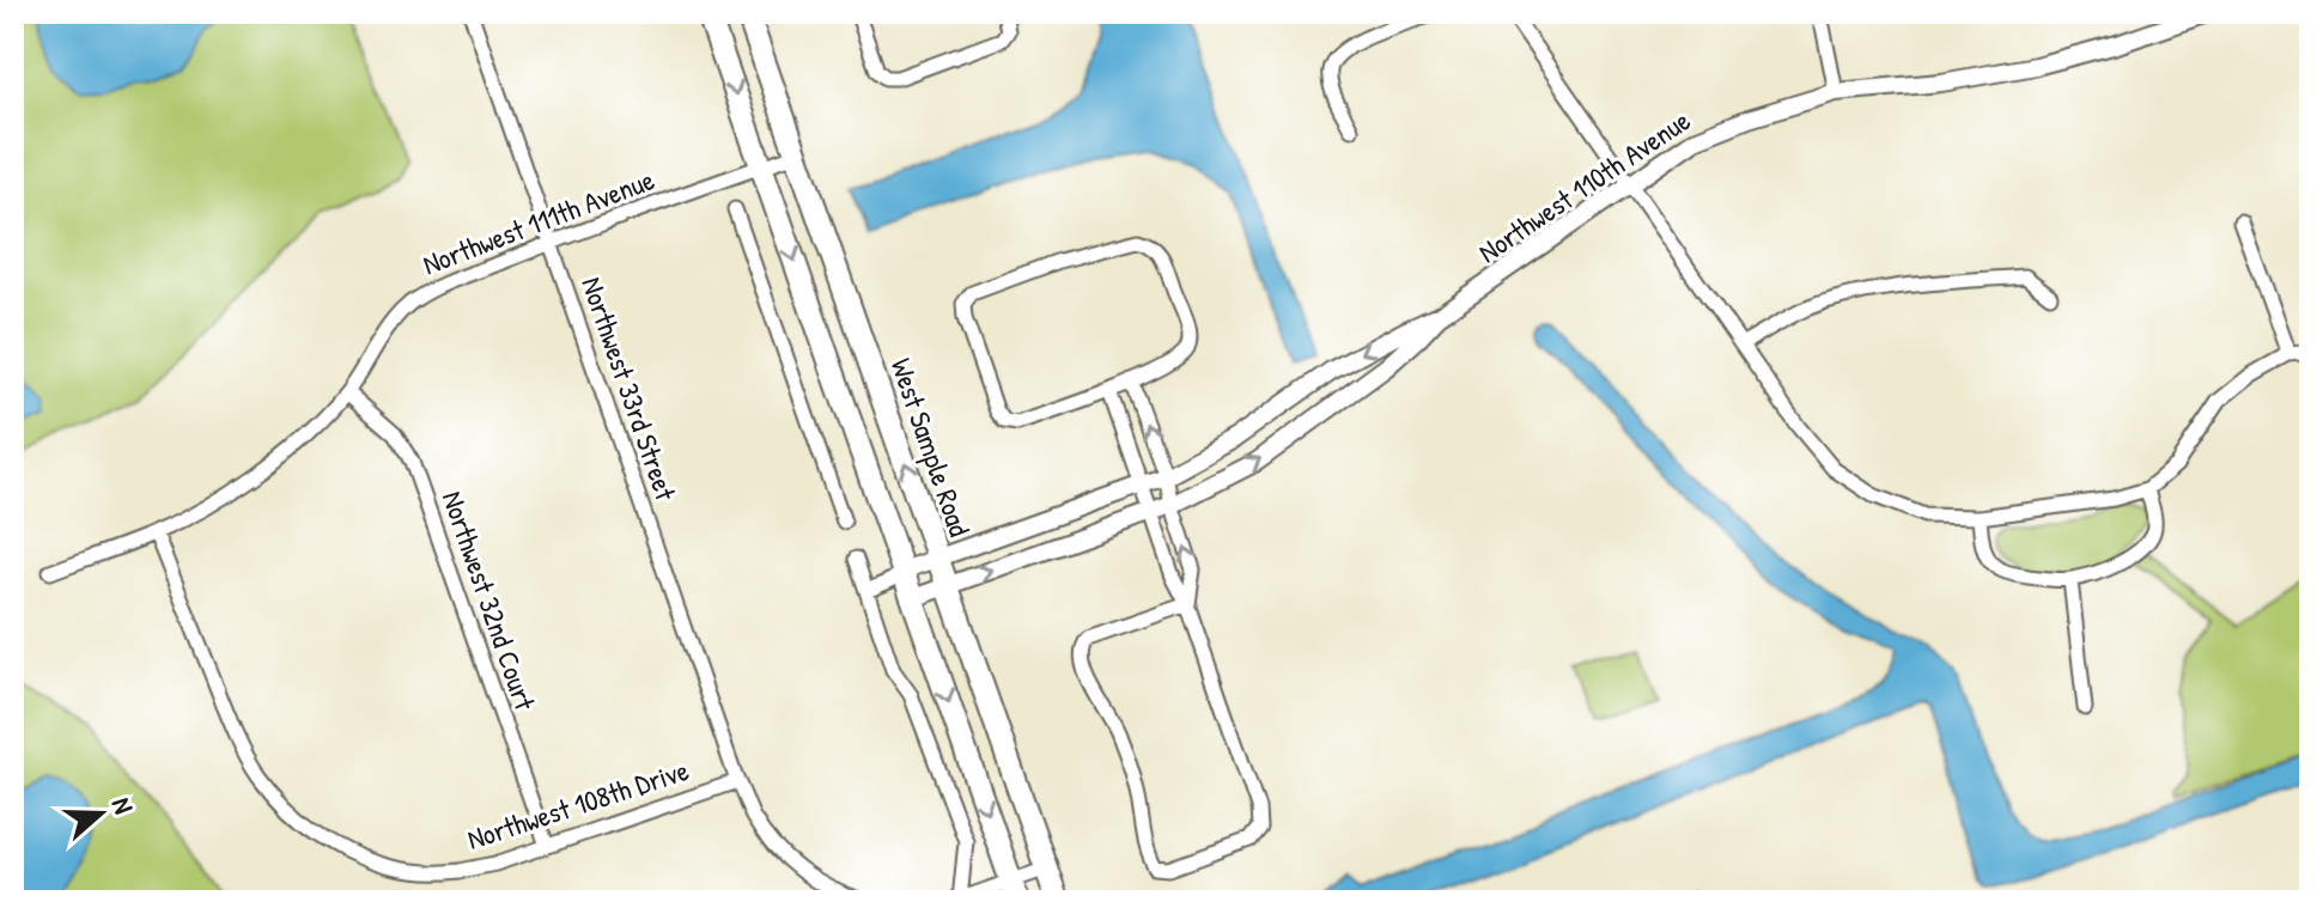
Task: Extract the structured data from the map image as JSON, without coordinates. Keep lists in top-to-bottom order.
{
  "streets": {
    "main road": ["West Sample Road"],
    "street": [
      "Northwest 110th Avenue",
      "Northwest 111th Avenue",
      "Northwest 33rd Street",
      "Northwest 32nd Court",
      "Northwest 108th Drive"
    ]
  },
  "crossings": [
    ["Northwest 110th Avenue", "West Sample Road"],
    ["Northwest 111th Avenue", "Northwest 33rd Street"],
    ["Northwest 111th Avenue", "West Sample Road"],
    ["Northwest 111th Avenue", "Northwest 32nd Court"],
    ["Northwest 111th Avenue", "Northwest 108th Drive"],
    ["Northwest 33rd Street", "Northwest 108th Drive"],
    ["Northwest 32nd Court", "Northwest 108th Drive"]
  ],
  "north": "right"
}
